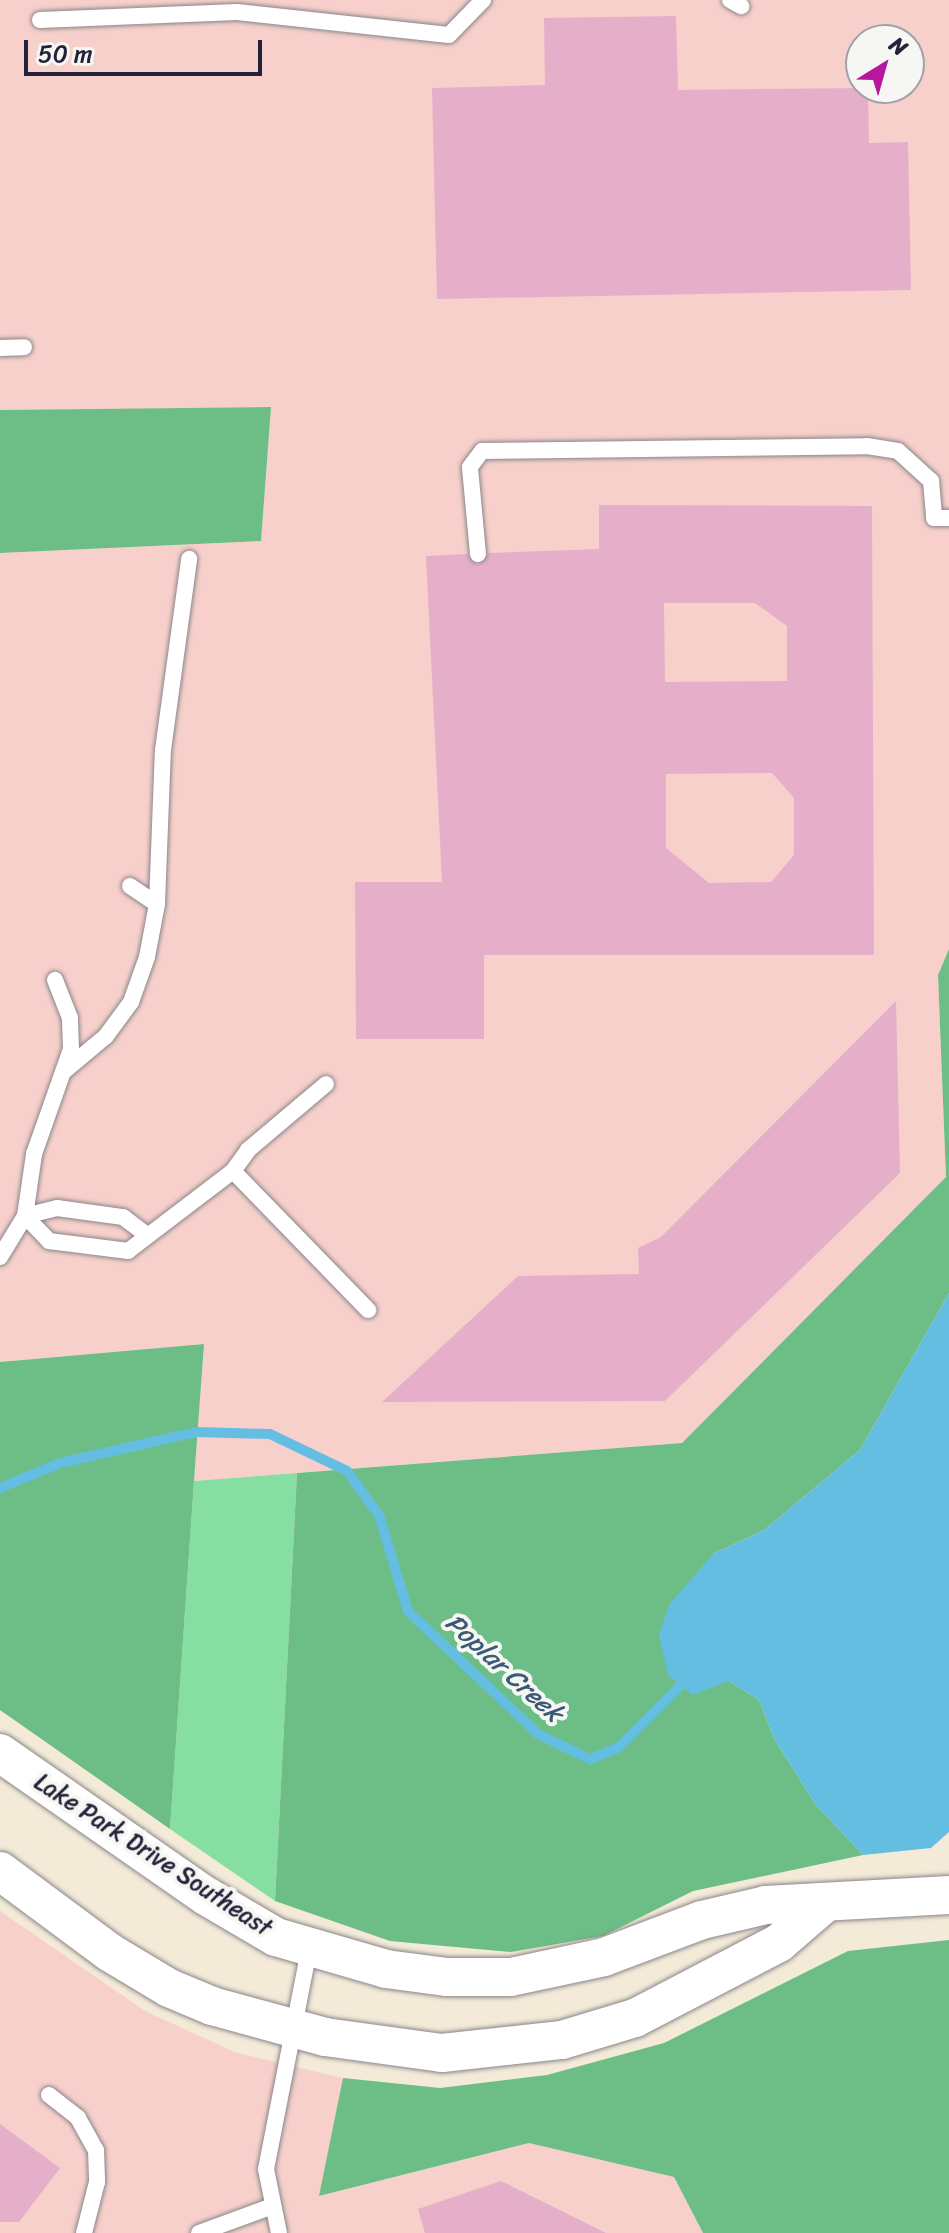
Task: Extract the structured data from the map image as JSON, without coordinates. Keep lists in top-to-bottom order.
{
  "streets": {
    "street": ["Lake Park Drive Southeast"]
  },
  "water": ["Poplar Creek"],
  "scale_bar": "50 m",
  "north": "top right"
}
